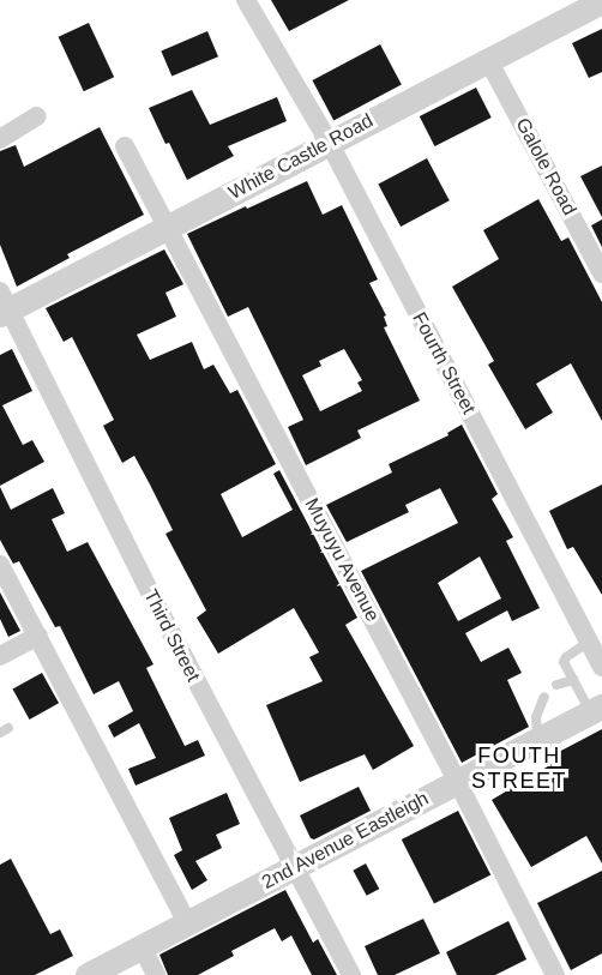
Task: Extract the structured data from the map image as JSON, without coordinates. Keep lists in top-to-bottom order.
{
  "streets": {
    "street": [
      "White Castle Road",
      "Galole Road",
      "Fourth Street",
      "Muyuyu Avenue",
      "Third Street",
      "2nd Avenue Eastleigh"
    ]
  },
  "crossings": [
    ["White Castle Road", "Galole Road"],
    ["White Castle Road", "Fourth Street"],
    ["White Castle Road", "Muyuyu Avenue"],
    ["White Castle Road", "Third Street"],
    ["Muyuyu Avenue", "2nd Avenue Eastleigh"],
    ["Third Street", "2nd Avenue Eastleigh"]
  ],
  "districts": ["FOUTH STREET"]
}
